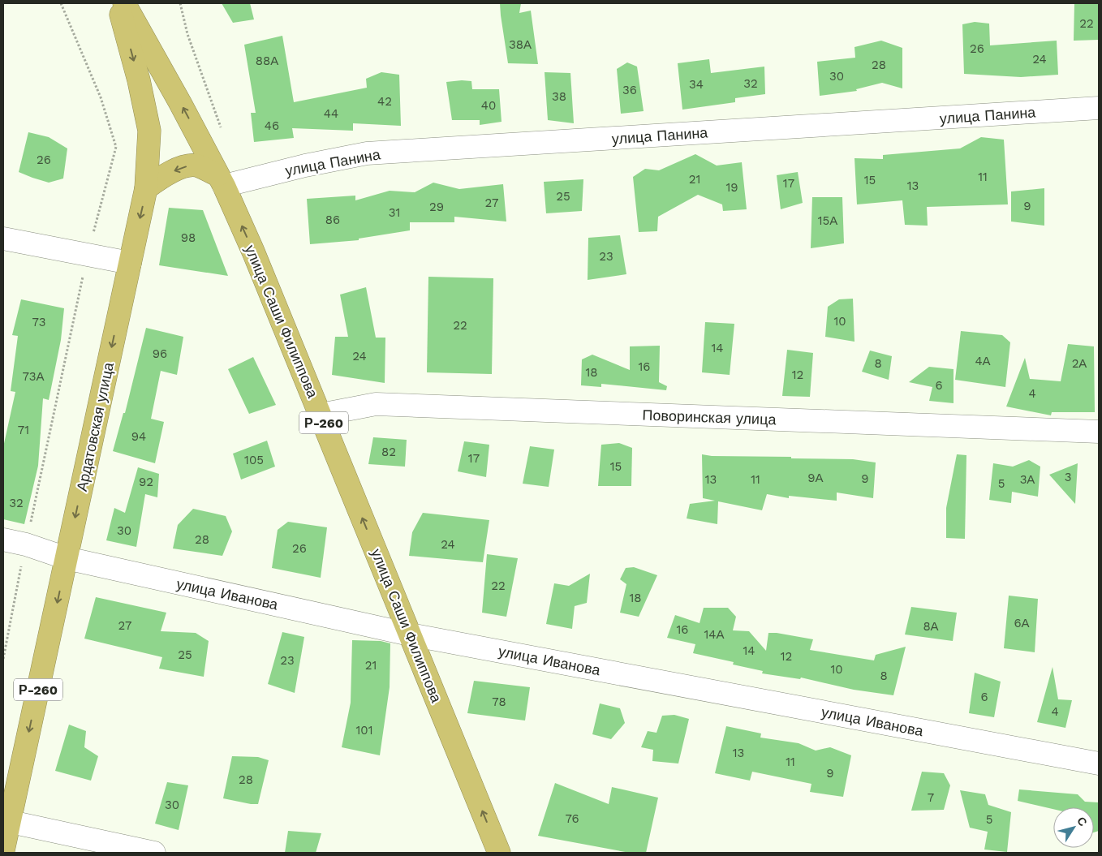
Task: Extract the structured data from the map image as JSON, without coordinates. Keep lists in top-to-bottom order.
{
  "streets": {
    "highway": ["улица Саши Филиппова", "Р-260", "Ардатовская улица"],
    "street": ["улица Панина", "Поворинская улица", "улица Иванова"]
  },
  "crossings": [
    ["улица Панина", "улица Саши Филиппова"],
    ["улица Саши Филиппова", "Поворинская улица"],
    ["улица Саши Филиппова", "улица Иванова"],
    ["Ардатовская улица", "улица Иванова"]
  ],
  "one_way": ["улица Саши Филиппова", "Ардатовская улица"],
  "house_numbers": [
    "22",
    "38А",
    "26",
    "24",
    "88А",
    "28",
    "30",
    "32",
    "34",
    "36",
    "38",
    "42",
    "40",
    "44",
    "46",
    "26",
    "11",
    "21",
    "15",
    "17",
    "13",
    "19",
    "25",
    "27",
    "9",
    "29",
    "31",
    "86",
    "15А",
    "98",
    "23",
    "10",
    "73",
    "22",
    "14",
    "96",
    "24",
    "4А",
    "8",
    "2А",
    "16",
    "18",
    "12",
    "73А",
    "6",
    "4",
    "71",
    "94",
    "82",
    "17",
    "105",
    "15",
    "3",
    "9А",
    "9",
    "13",
    "11",
    "3А",
    "92",
    "5",
    "32",
    "30",
    "28",
    "24",
    "26",
    "22",
    "18",
    "6А",
    "27",
    "8А",
    "16",
    "14А",
    "14",
    "25",
    "12",
    "23",
    "21",
    "10",
    "8",
    "6",
    "78",
    "4",
    "101",
    "13",
    "11",
    "9",
    "28",
    "7",
    "30",
    "76",
    "5"
  ],
  "north": "top right"
}
